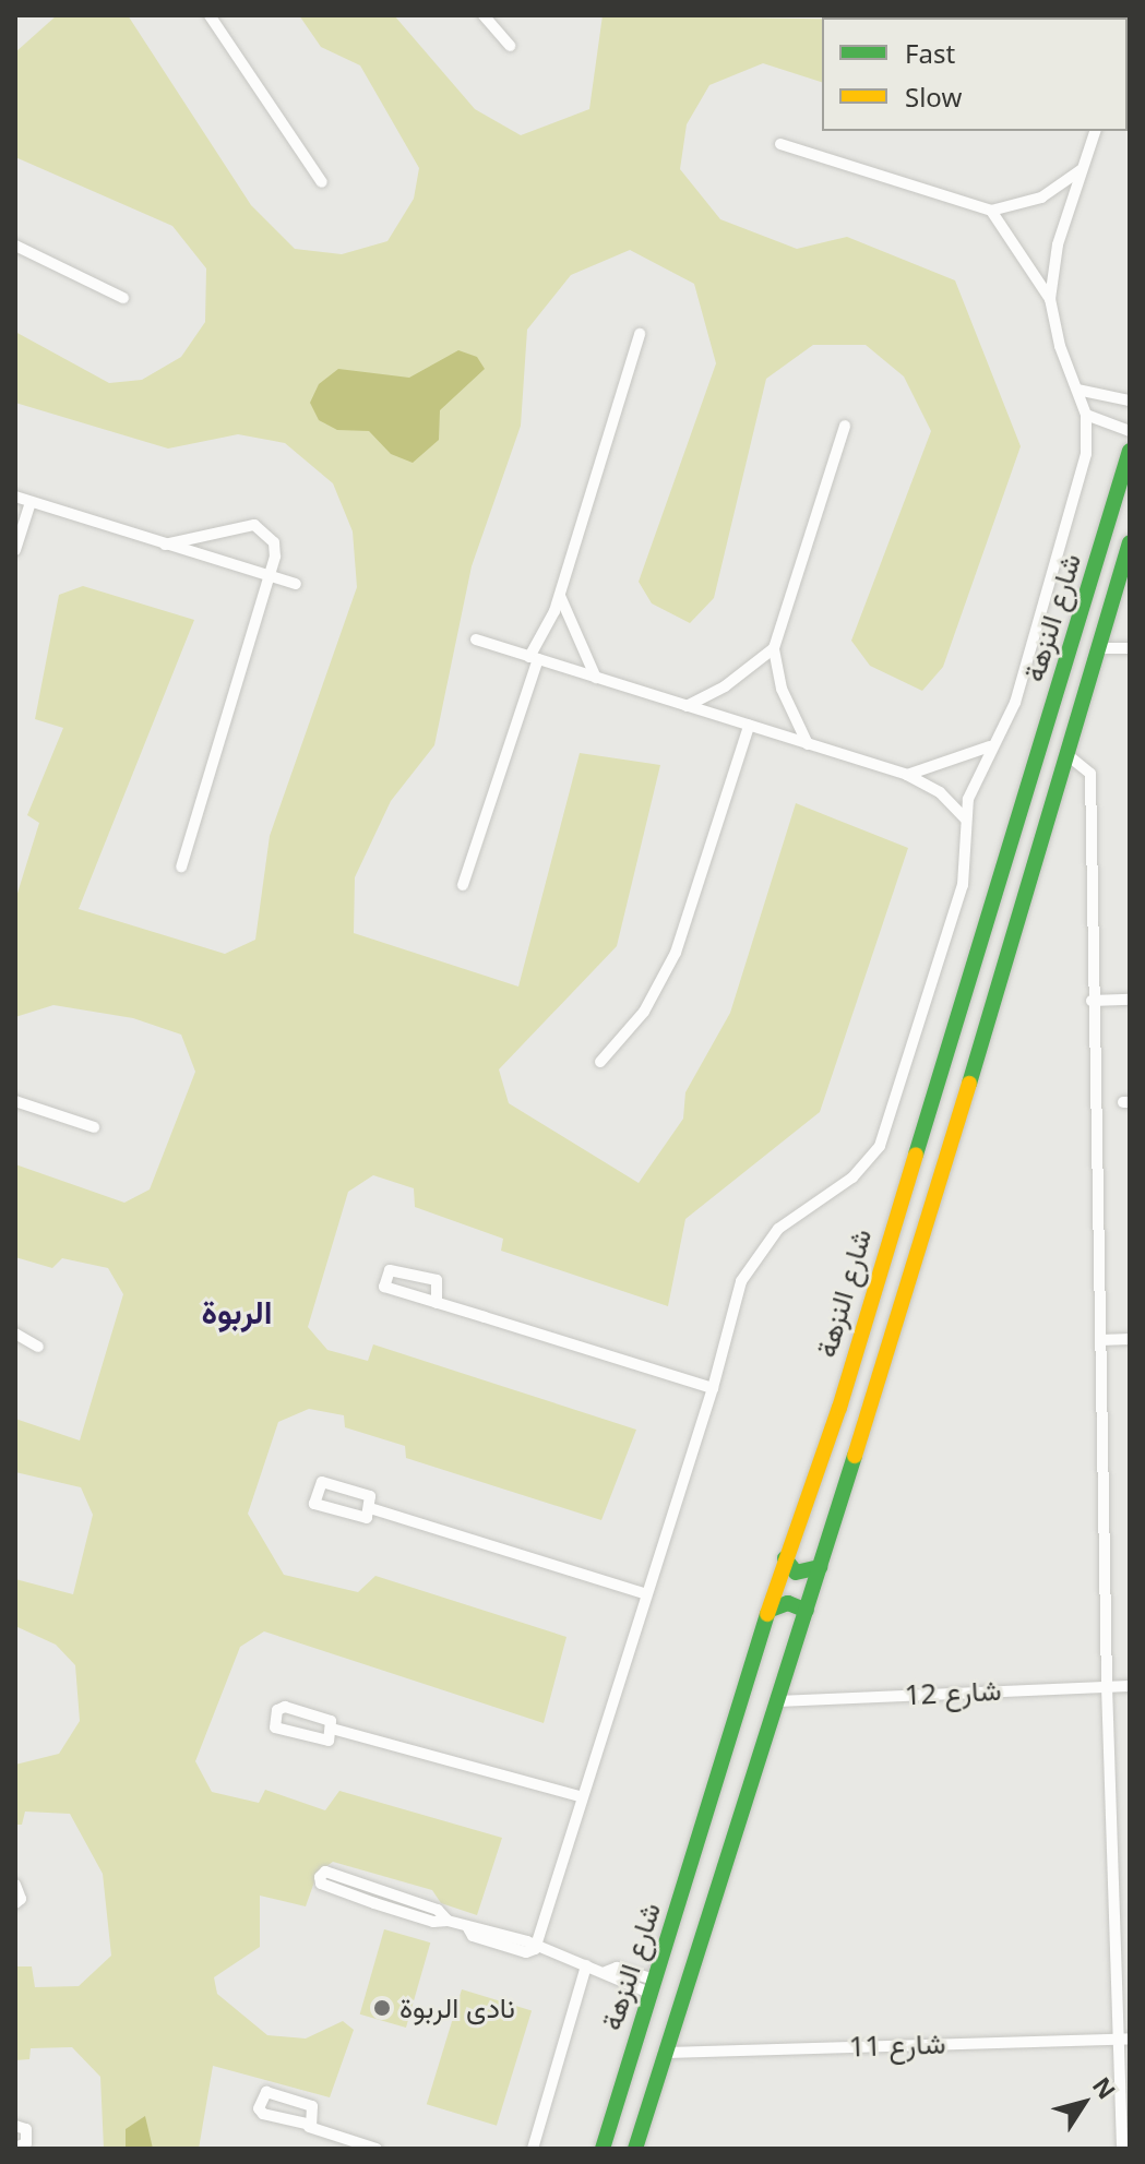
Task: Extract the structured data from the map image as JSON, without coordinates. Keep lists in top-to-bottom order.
{
  "streets": {
    "main road": ["شارع النزهة"],
    "street": ["شارع 12", "شارع 11"]
  },
  "crossings": [
    ["شارع النزهة", "شارع 12"],
    ["شارع النزهة", "شارع 11"]
  ],
  "districts": ["الربوة"],
  "places": ["نادى الربوة"],
  "legend": ["Fast", "Slow"],
  "north": "top right"
}
